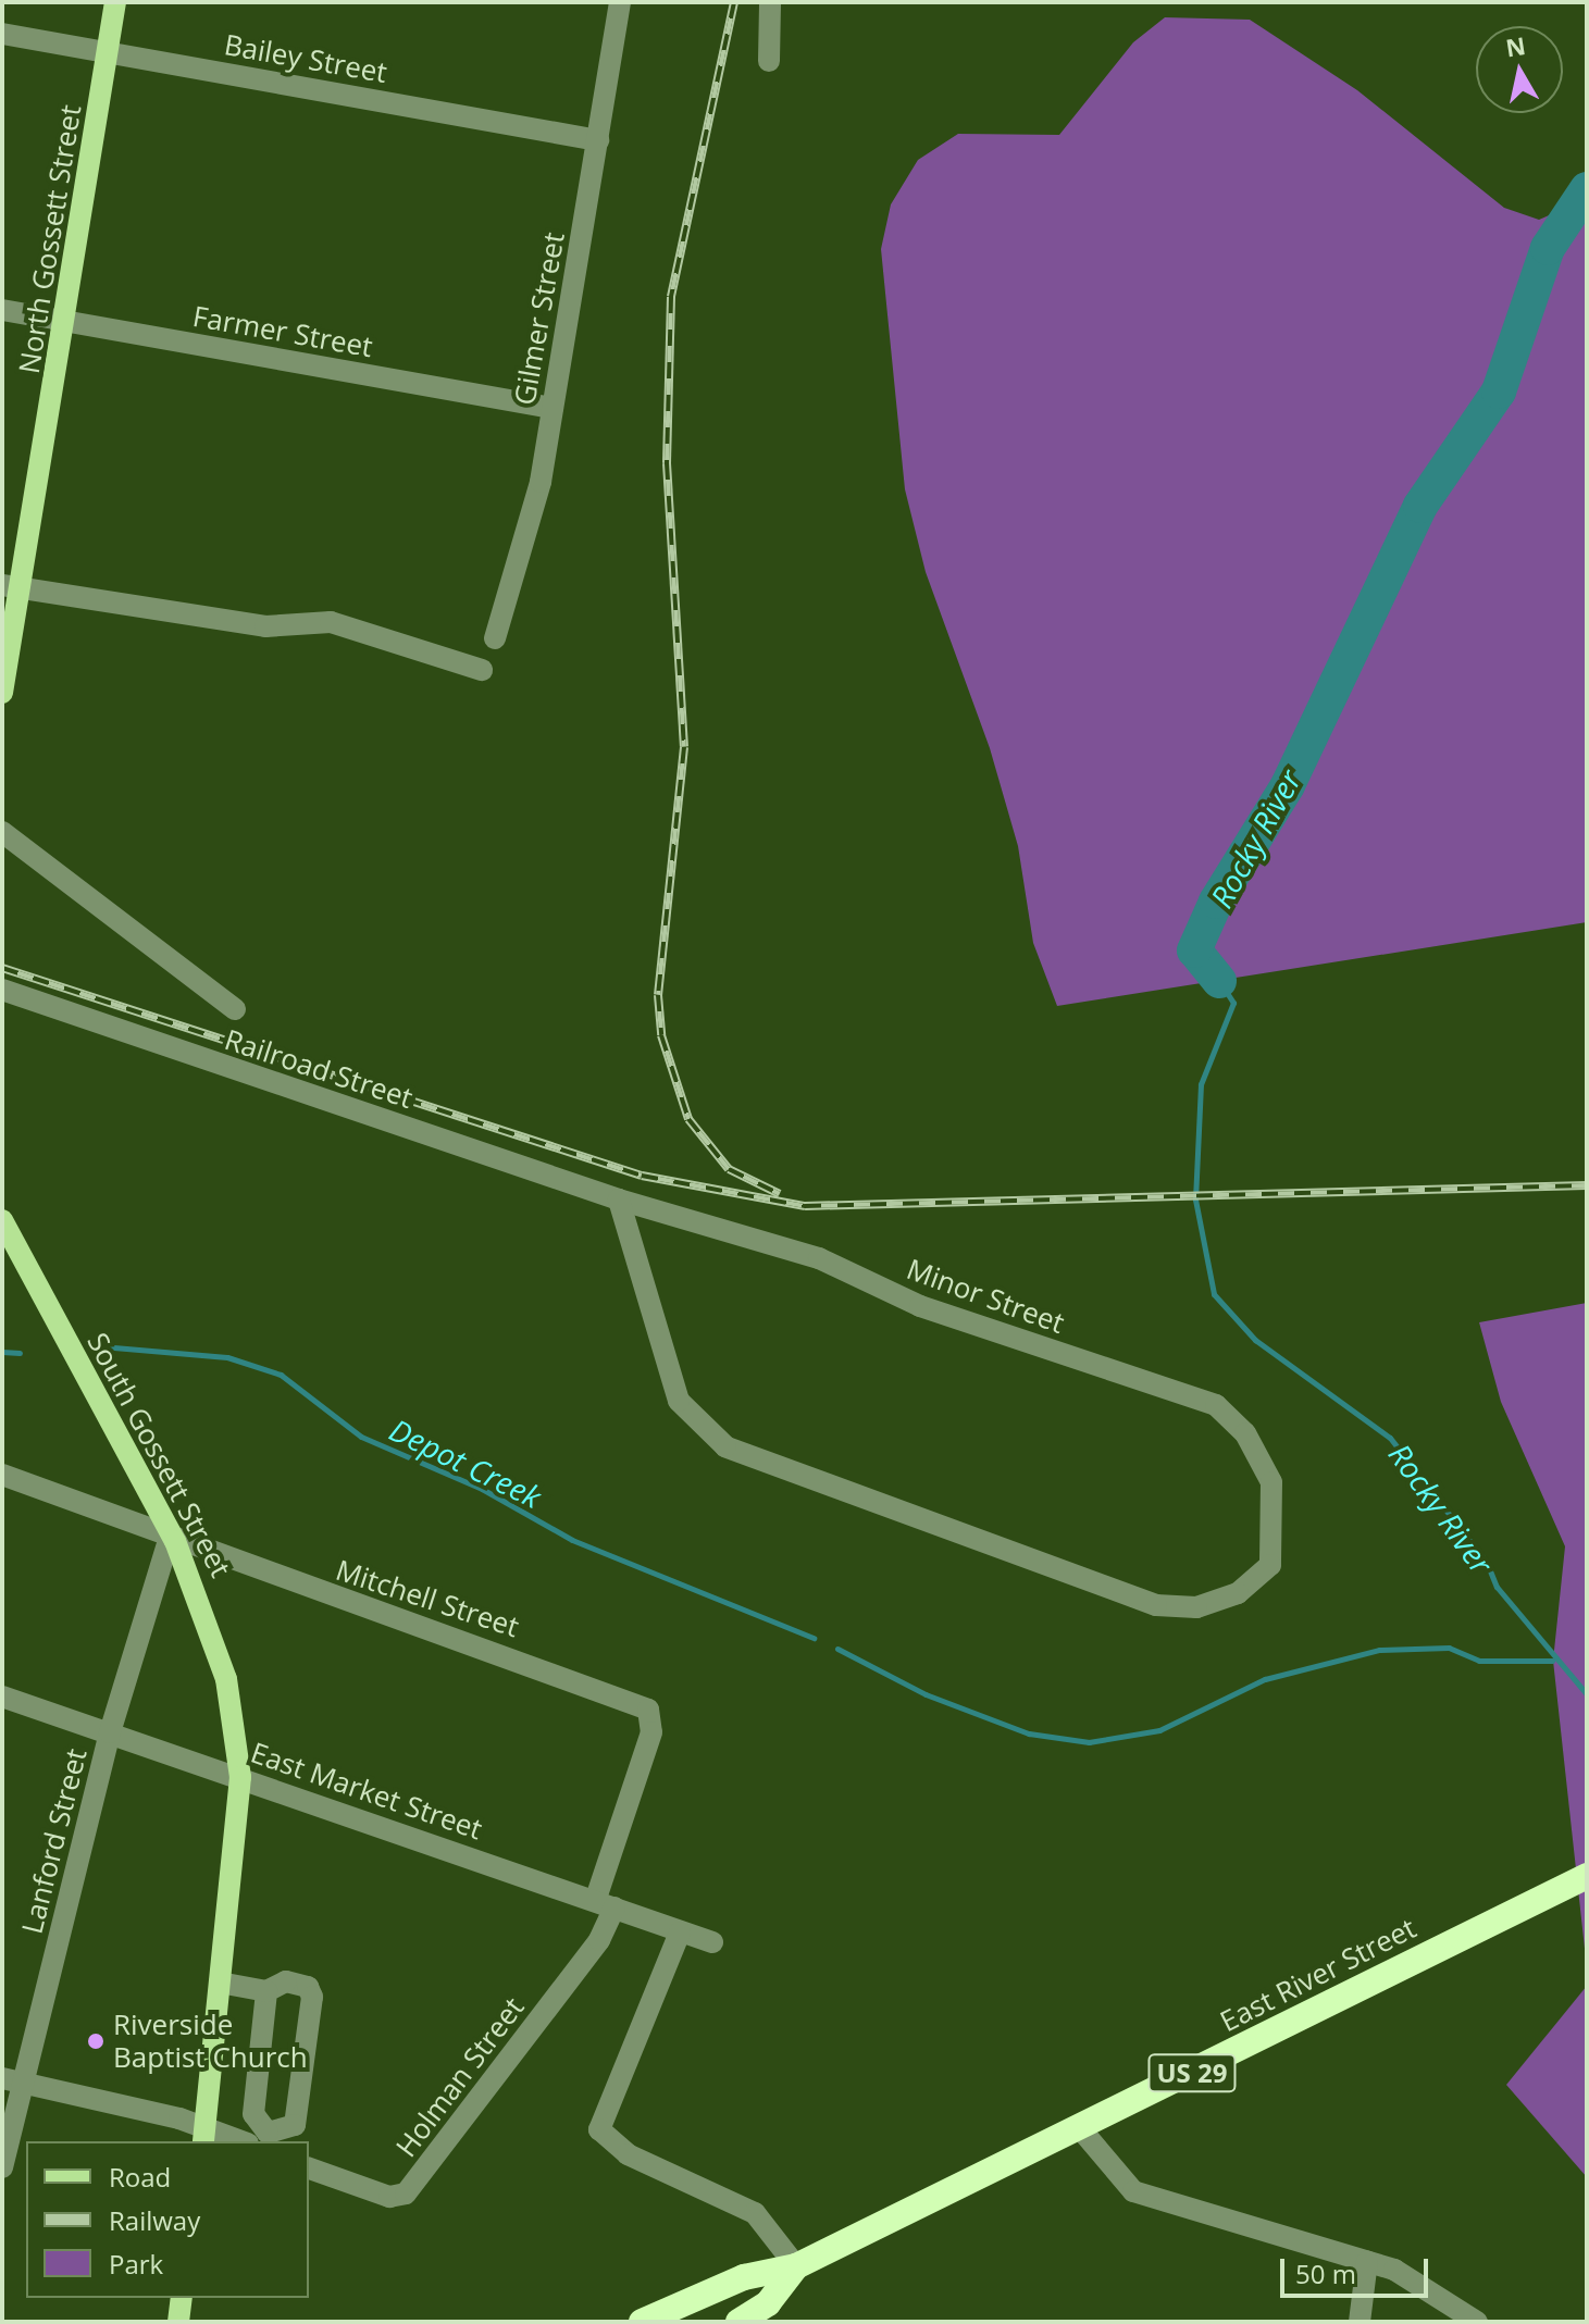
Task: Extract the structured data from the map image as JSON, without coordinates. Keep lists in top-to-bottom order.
{
  "streets": {
    "highway": ["East River Street", "US 29"],
    "main road": ["North Gossett Street", "South Gossett Street"],
    "street": [
      "Bailey Street",
      "Gilmer Street",
      "Farmer Street",
      "Railroad Street",
      "Minor Street",
      "Mitchell Street",
      "East Market Street",
      "Lanford Street",
      "Holman Street"
    ]
  },
  "crossings": [
    ["Bailey Street", "North Gossett Street"],
    ["Bailey Street", "Gilmer Street"],
    ["North Gossett Street", "Farmer Street"],
    ["Gilmer Street", "Farmer Street"],
    ["Railroad Street", "Minor Street"],
    ["South Gossett Street", "Mitchell Street"],
    ["South Gossett Street", "East Market Street"],
    ["South Gossett Street", "Lanford Street"],
    ["Mitchell Street", "East Market Street"],
    ["Mitchell Street", "Lanford Street"],
    ["Mitchell Street", "Holman Street"],
    ["East Market Street", "Lanford Street"],
    ["East Market Street", "Holman Street"]
  ],
  "water": ["Rocky River", "Depot Creek"],
  "places": ["Riverside Baptist Church"],
  "legend": ["Road", "Railway", "Park"],
  "scale_bar": "50 m",
  "north": "top"
}
